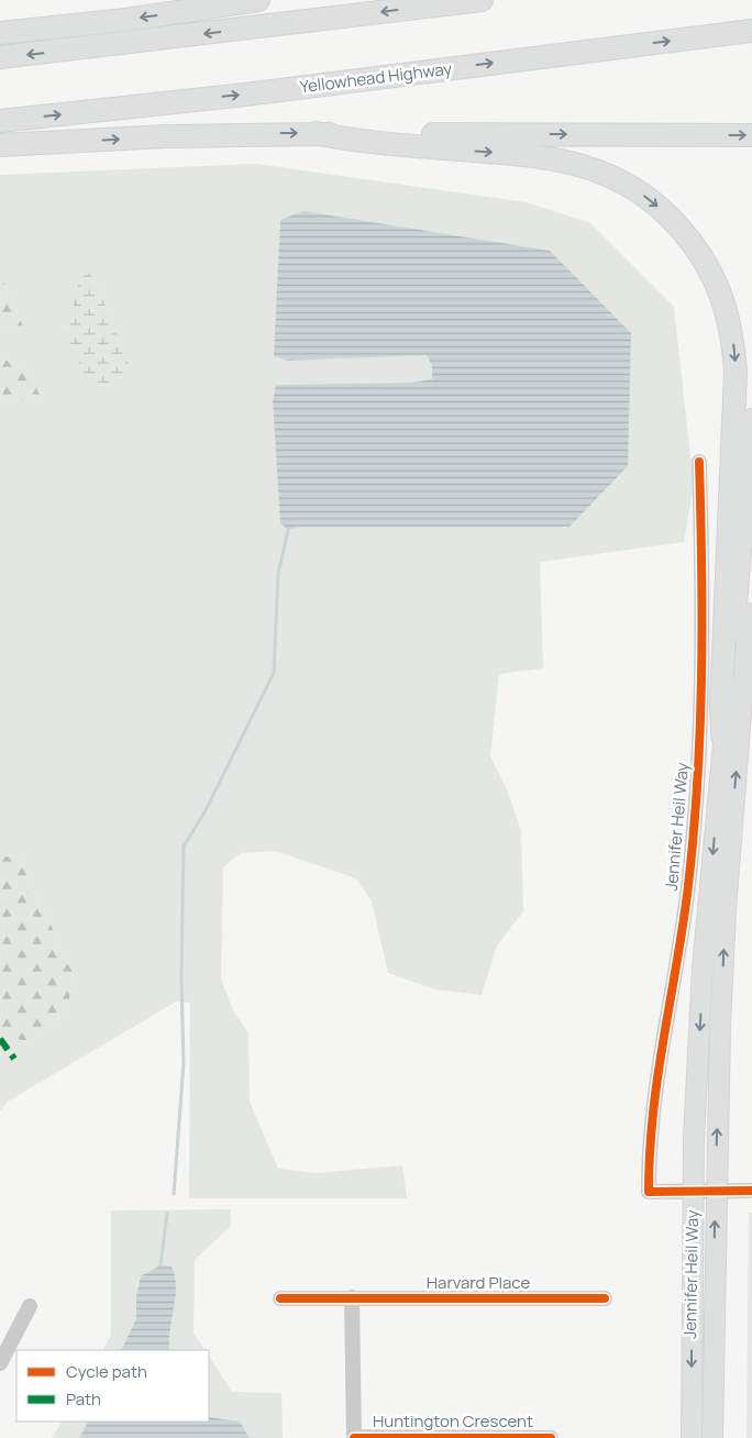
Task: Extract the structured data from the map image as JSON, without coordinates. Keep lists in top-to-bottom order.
{
  "streets": {
    "highway": ["Yellowhead Highway"],
    "main road": ["Jennifer Heil Way"],
    "street": ["Harvard Place", "Huntington Crescent"]
  },
  "legend": ["Cycle path", "Path"]
}
